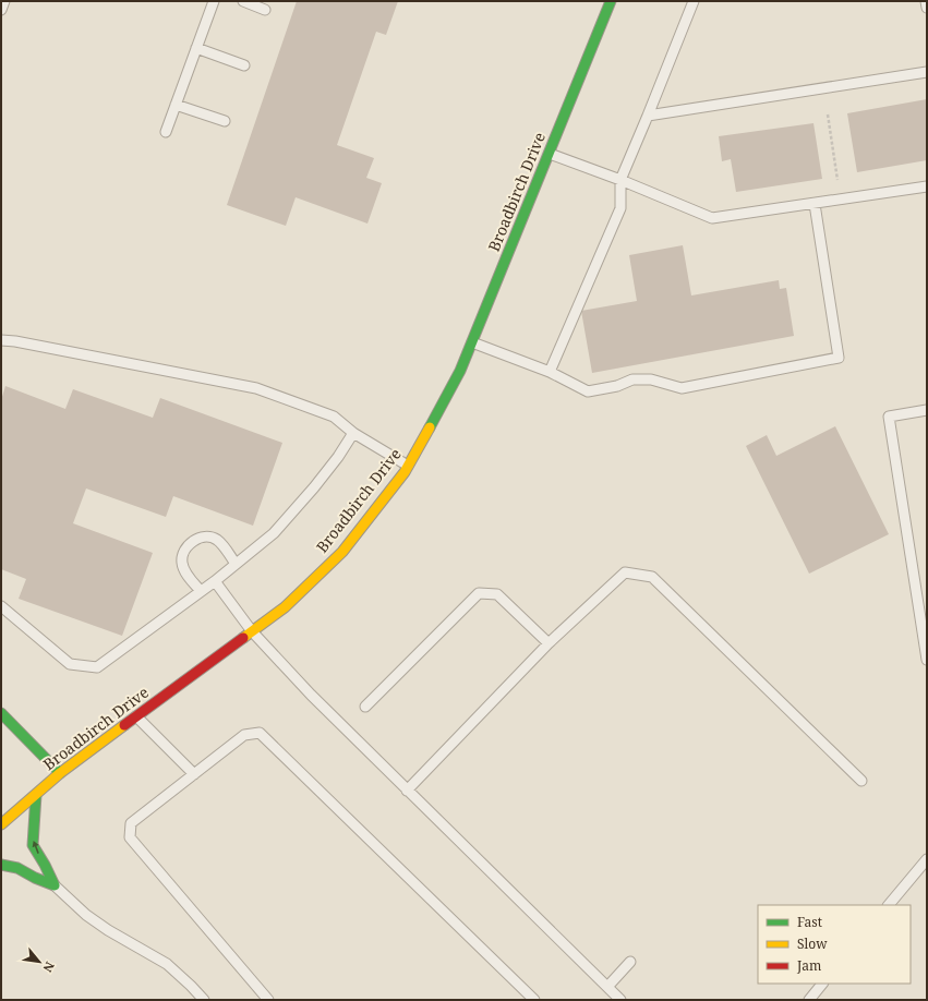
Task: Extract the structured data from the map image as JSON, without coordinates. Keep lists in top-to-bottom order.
{
  "streets": {
    "street": ["Broadbirch Drive"]
  },
  "legend": ["Fast", "Slow", "Jam"],
  "north": "bottom right"
}
